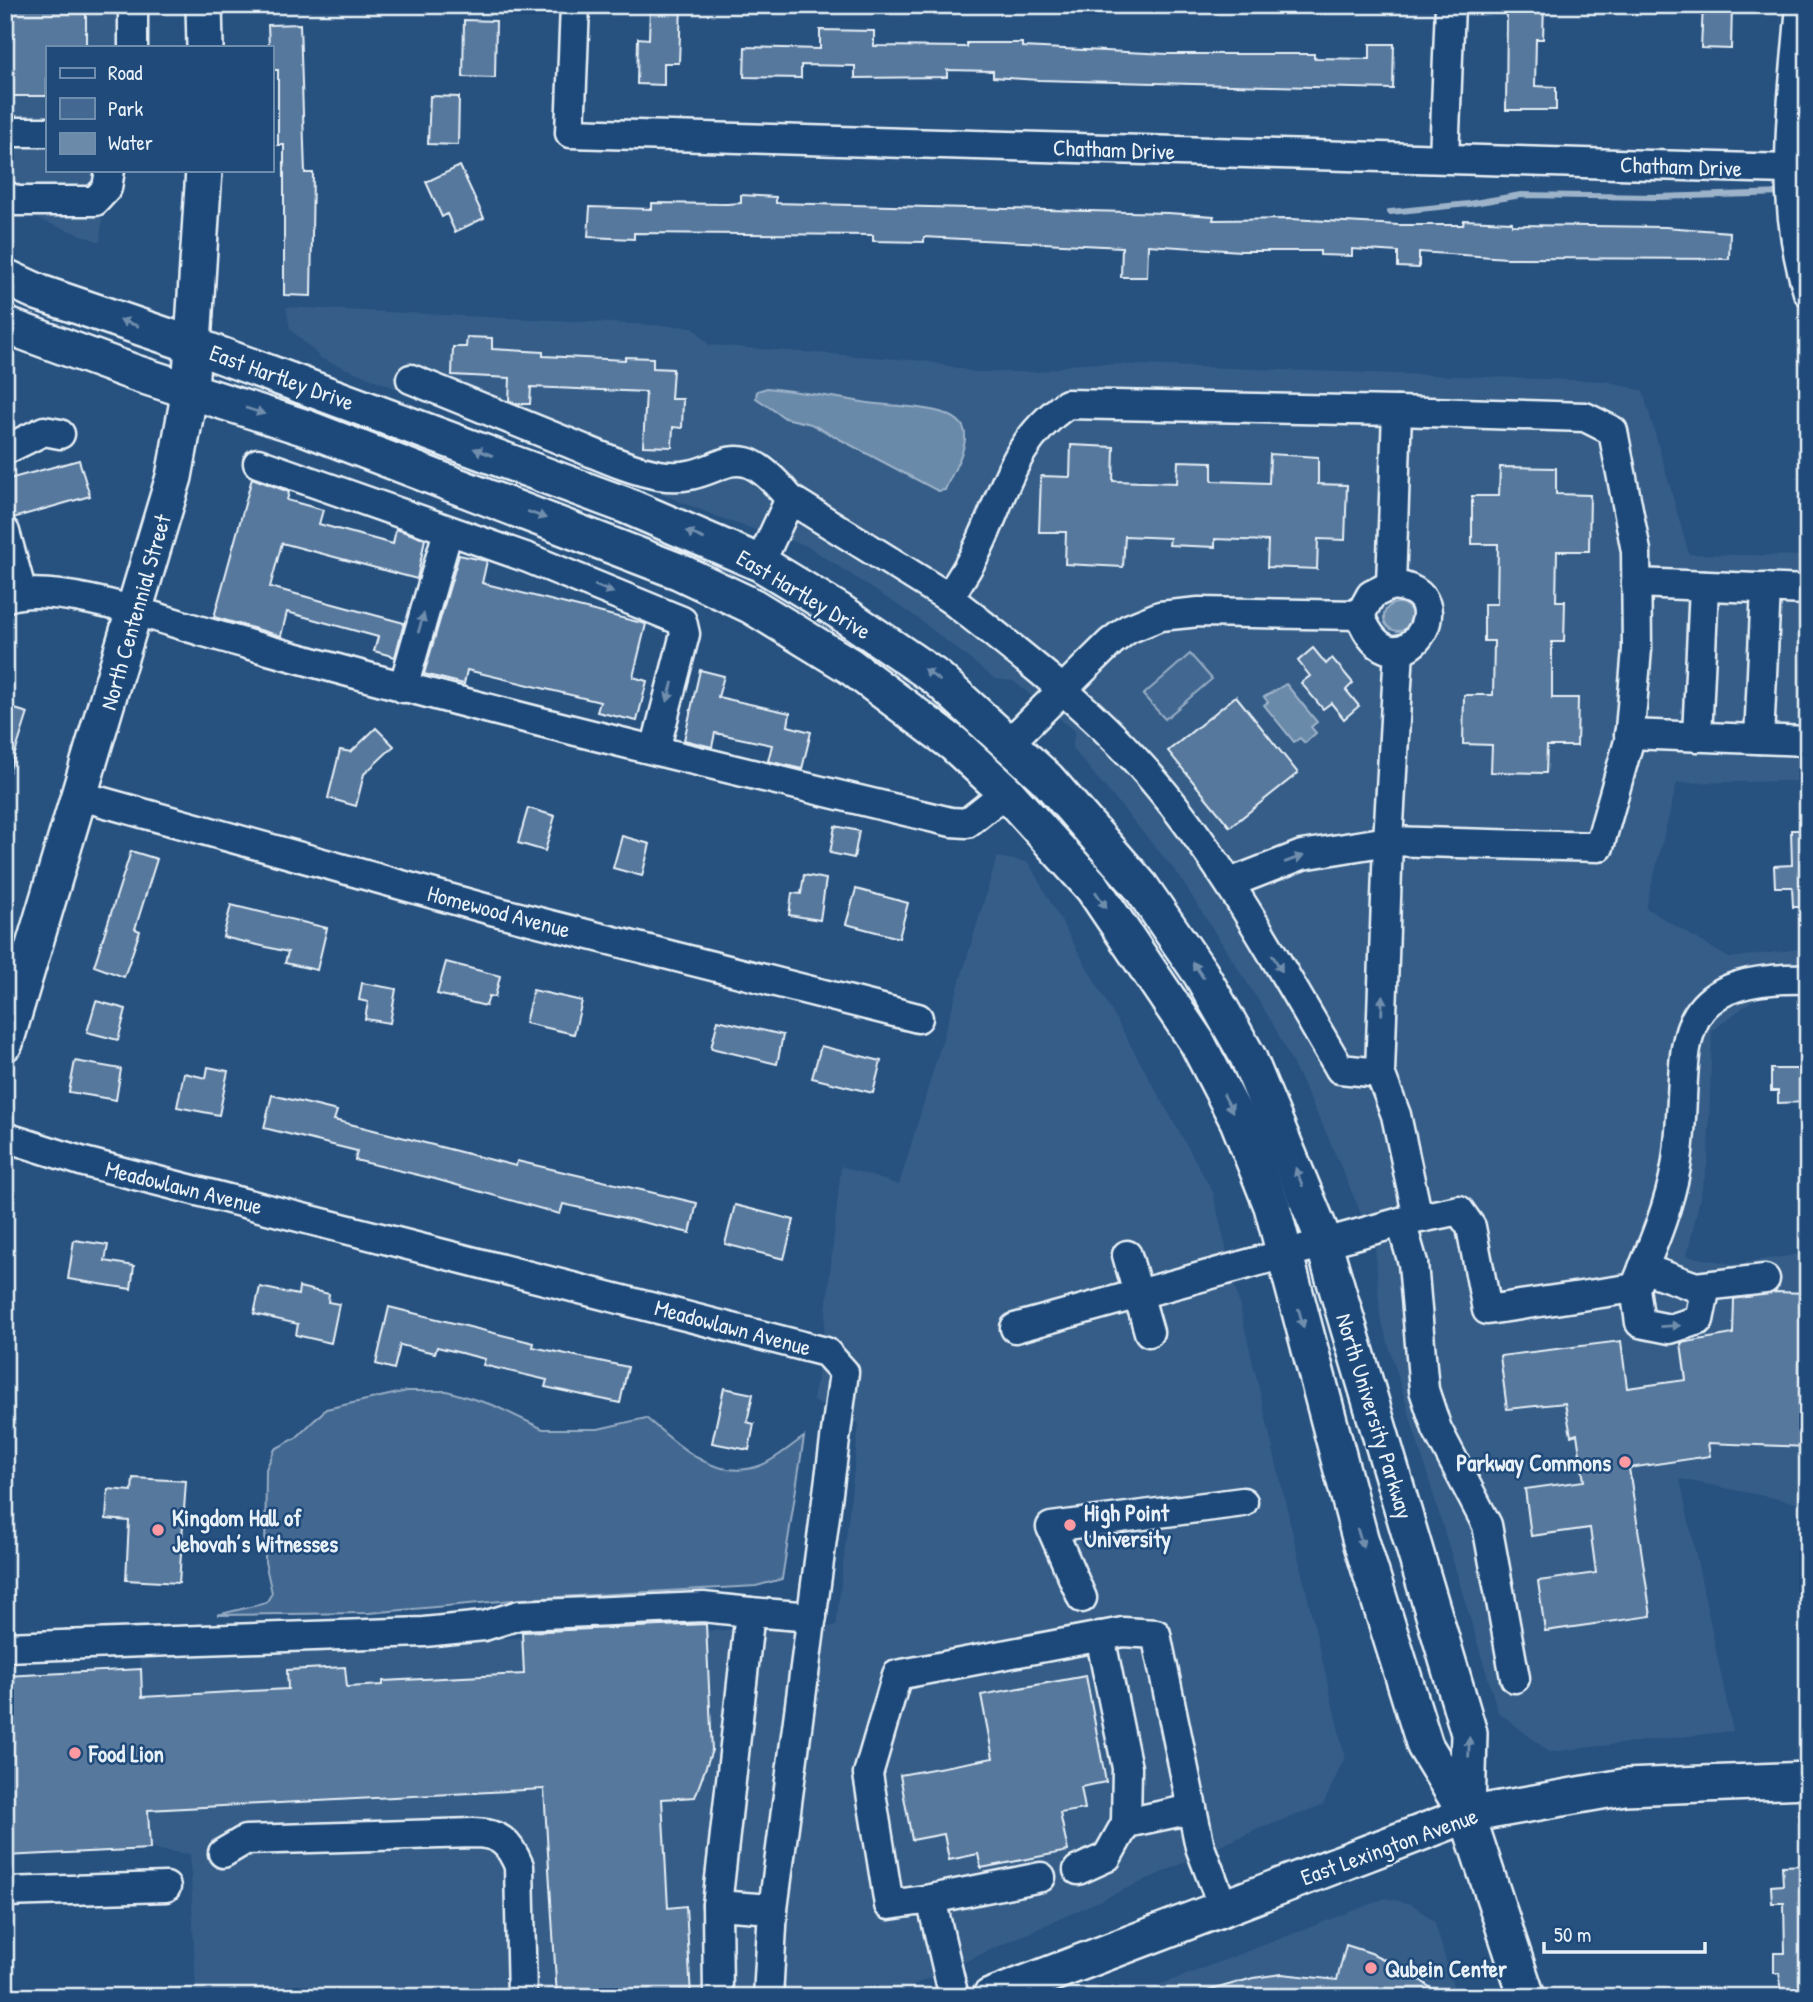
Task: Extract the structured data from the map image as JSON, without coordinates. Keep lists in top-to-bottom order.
{
  "streets": {
    "main road": [
      "East Hartley Drive",
      "North Centennial Street",
      "North University Parkway",
      "East Lexington Avenue"
    ],
    "street": ["Chatham Drive", "Homewood Avenue", "Meadowlawn Avenue"]
  },
  "crossings": [
    ["East Hartley Drive", "North Centennial Street"],
    ["East Hartley Drive", "North University Parkway"],
    ["North Centennial Street", "Homewood Avenue"],
    ["North University Parkway", "East Lexington Avenue"]
  ],
  "places": [
    "Parkway Commons",
    "High Point University",
    "Kingdom Hall of Jehovah’s Witnesses",
    "Food Lion",
    "Qubein Center"
  ],
  "legend": ["Road", "Park", "Water"],
  "scale_bar": "50 m"
}
